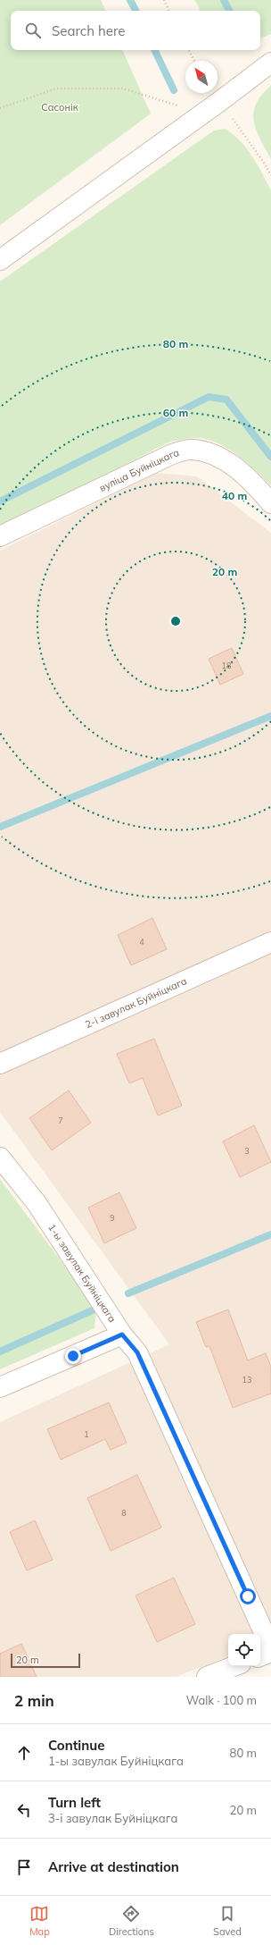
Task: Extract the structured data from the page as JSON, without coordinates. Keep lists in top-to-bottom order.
{
  "streets": {
    "street": ["вуліца Буйніцкага", "2-і завулак Буйніцкага", "1-ы завулак Буйніцкага"]
  },
  "parks": ["Сасонік"],
  "house_numbers": [
    "18",
    "4",
    "7",
    "3",
    "9",
    "13",
    "1",
    "8"
  ],
  "scale_bar": "20 m",
  "north": "top left",
  "page": {
    "search": "Search here",
    "scale": "20 m",
    "heading": ["2 min", "Walk · 100 m"],
    "list": [
      ["Continue", "1-ы завулак Буйніцкага", "80 m"],
      ["Turn left", "3-і завулак Буйніцкага", "20 m"],
      "Arrive at destination"
    ],
    "nav": ["Map", "Directions", "Saved"]
  },
  "rings": [
    "80 m",
    "60 m",
    "40 m",
    "20 m"
  ]
}
